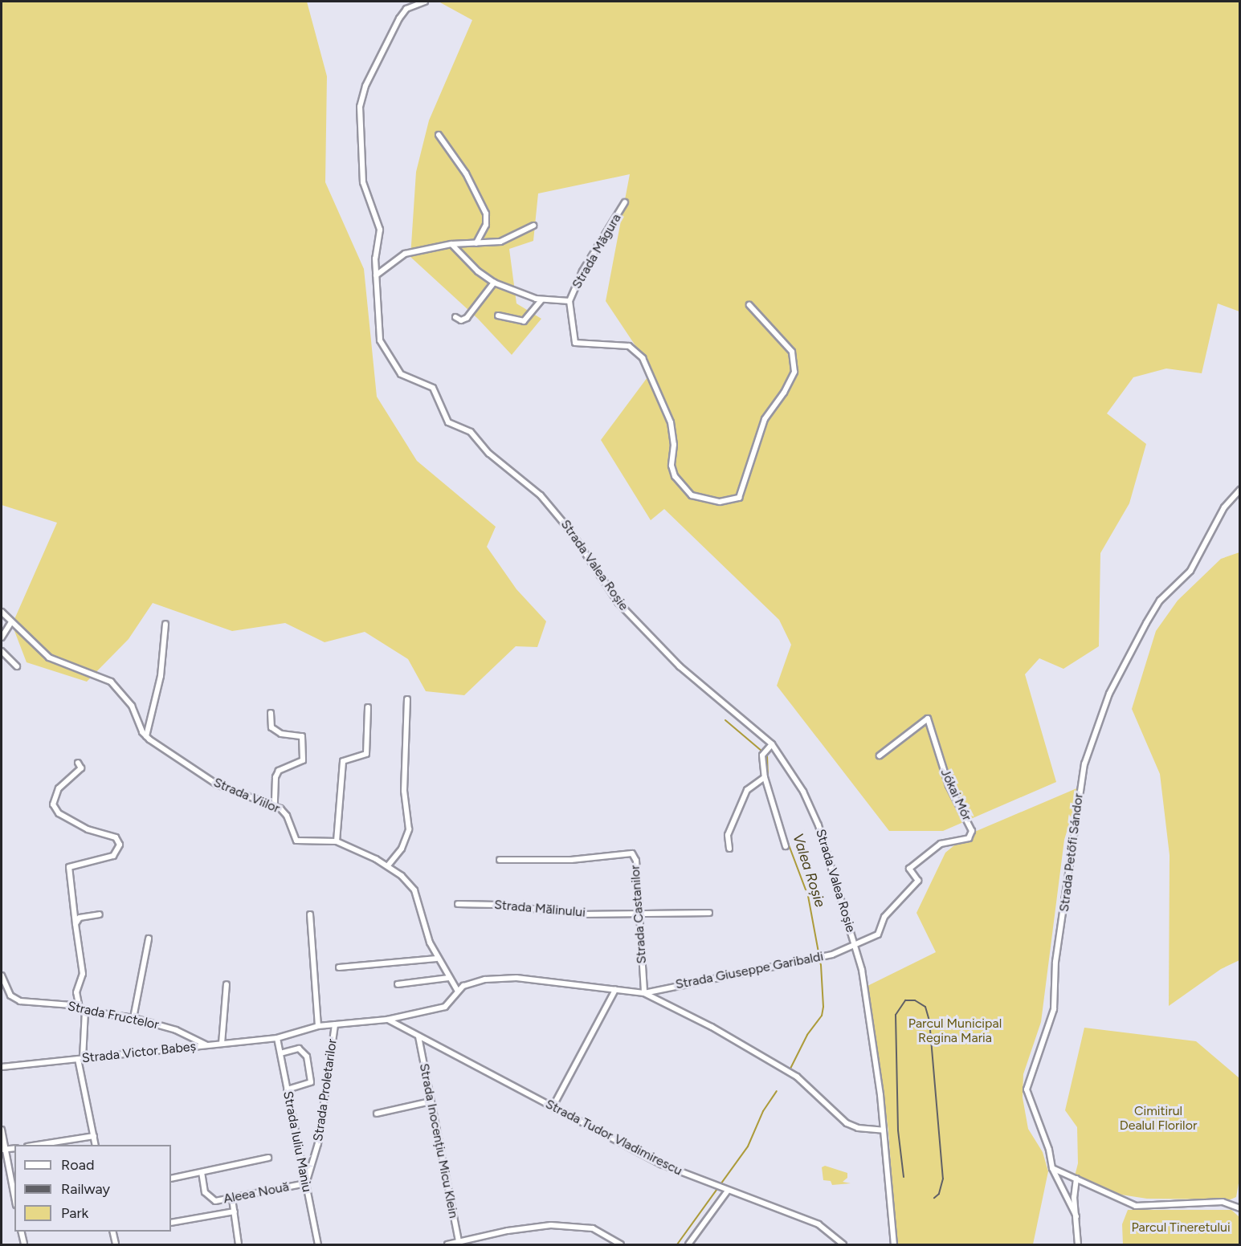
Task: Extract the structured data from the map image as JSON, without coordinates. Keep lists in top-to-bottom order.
{
  "streets": {
    "street": [
      "Strada Măgura",
      "Strada Valea Roșie",
      "Jókai Mór",
      "Strada Viilor",
      "Strada Petőfi Sándor",
      "Strada Mălinului",
      "Strada Castanilor",
      "Strada Giuseppe Garibaldi",
      "Strada Fructelor",
      "Strada Victor Babeș",
      "Strada Proletarilor",
      "Strada Tudor Vladimirescu",
      "Strada Inocențiu Micu Klein",
      "Strada Iuliu Maniu",
      "Aleea Nouă"
    ]
  },
  "crossings": [
    ["Strada Valea Roșie", "Jókai Mór"],
    ["Strada Valea Roșie", "Strada Giuseppe Garibaldi"],
    ["Jókai Mór", "Strada Giuseppe Garibaldi"],
    ["Strada Viilor", "Strada Victor Babeș"],
    ["Strada Mălinului", "Strada Castanilor"],
    ["Strada Castanilor", "Strada Giuseppe Garibaldi"],
    ["Strada Fructelor", "Strada Victor Babeș"],
    ["Strada Victor Babeș", "Strada Proletarilor"],
    ["Strada Victor Babeș", "Strada Tudor Vladimirescu"],
    ["Strada Victor Babeș", "Strada Iuliu Maniu"],
    ["Strada Proletarilor", "Strada Iuliu Maniu"],
    ["Strada Proletarilor", "Aleea Nouă"],
    ["Strada Tudor Vladimirescu", "Strada Inocențiu Micu Klein"],
    ["Strada Iuliu Maniu", "Aleea Nouă"]
  ],
  "water": ["Valea Roșie"],
  "parks": ["Parcul Municipal Regina Maria", "Cimitirul Dealul Florilor", "Parcul Tineretului"],
  "legend": ["Road", "Railway", "Park"]
}
